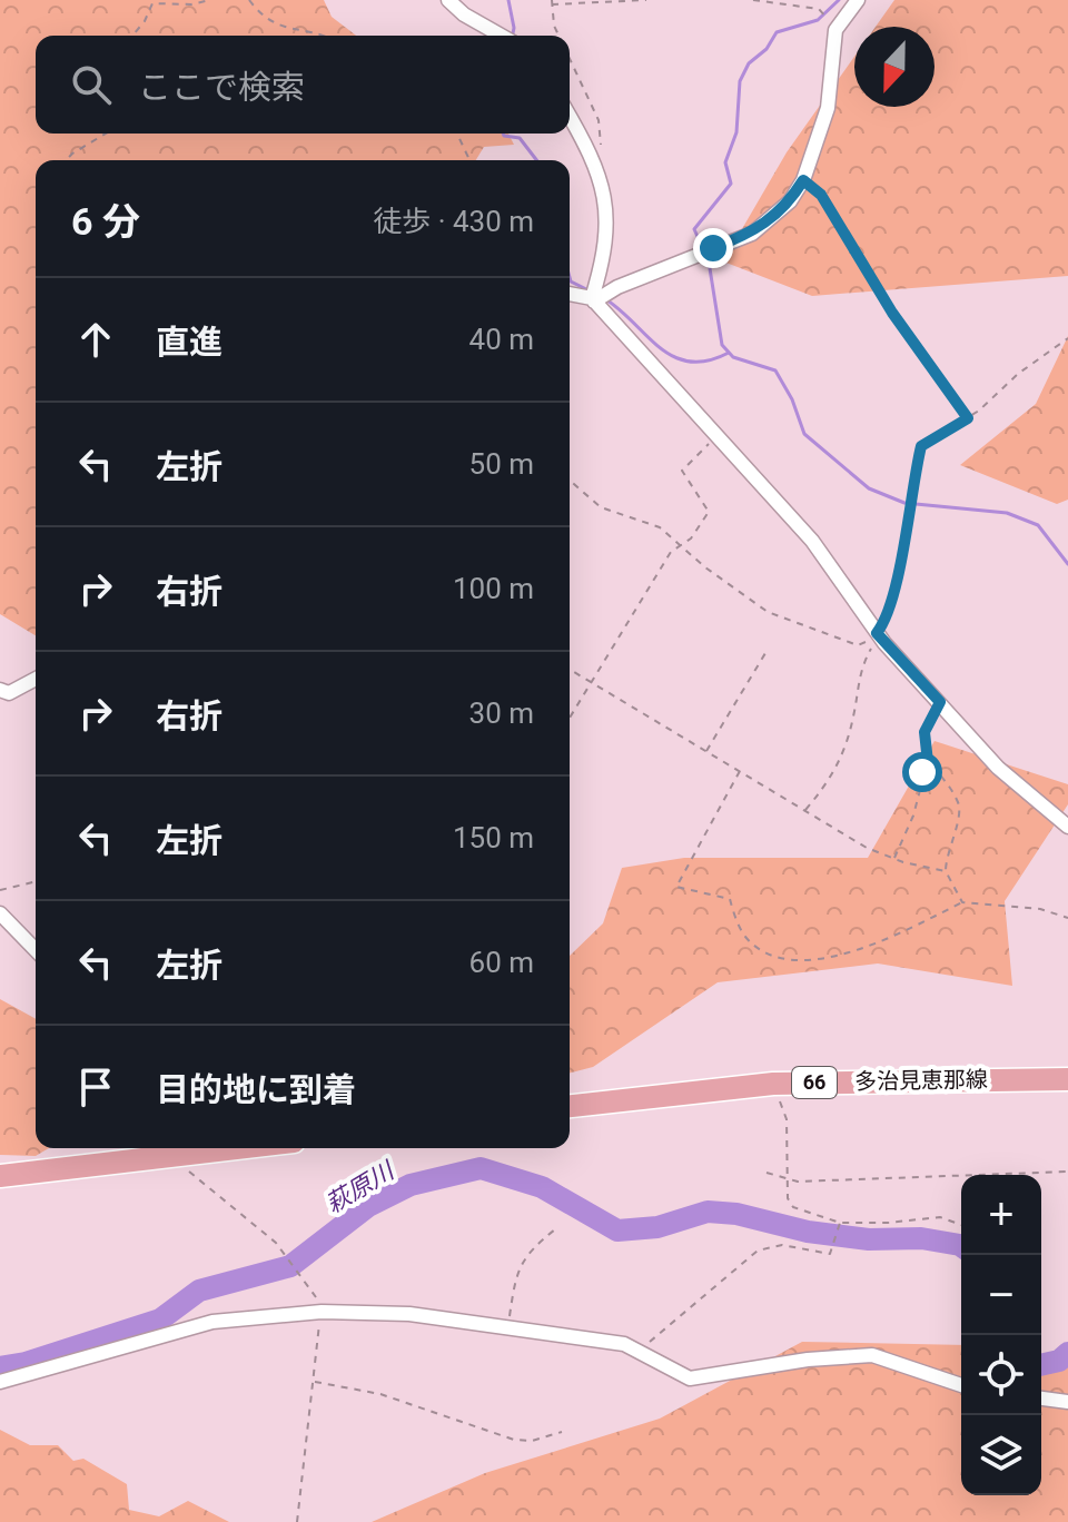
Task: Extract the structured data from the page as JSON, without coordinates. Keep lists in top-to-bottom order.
{
  "streets": {
    "main road": ["多治見恵那線", "66"]
  },
  "water": ["萩原川"],
  "north": "bottom",
  "page": {
    "search": "ここで検索",
    "heading": ["6 分", "徒歩 · 430 m"],
    "list": [
      ["直進", "40 m"],
      ["左折", "50 m"],
      ["右折", "100 m"],
      ["右折", "30 m"],
      ["左折", "150 m"],
      ["左折", "60 m"],
      "目的地に到着"
    ],
    "map_buttons": ["+", "−"]
  }
}
